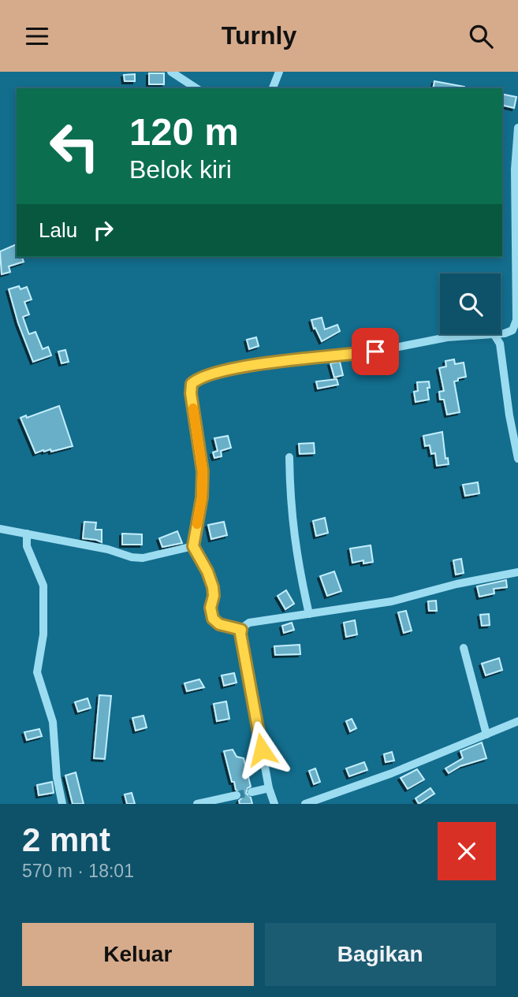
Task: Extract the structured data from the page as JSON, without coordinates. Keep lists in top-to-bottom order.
{
  "page": {
    "header": "Turnly",
    "turn": ["120 m", "Belok kiri"],
    "then": "Lalu",
    "heading": ["2 mnt", "570 m · 18:01"],
    "buttons": ["Keluar", "Bagikan"]
  }
}
